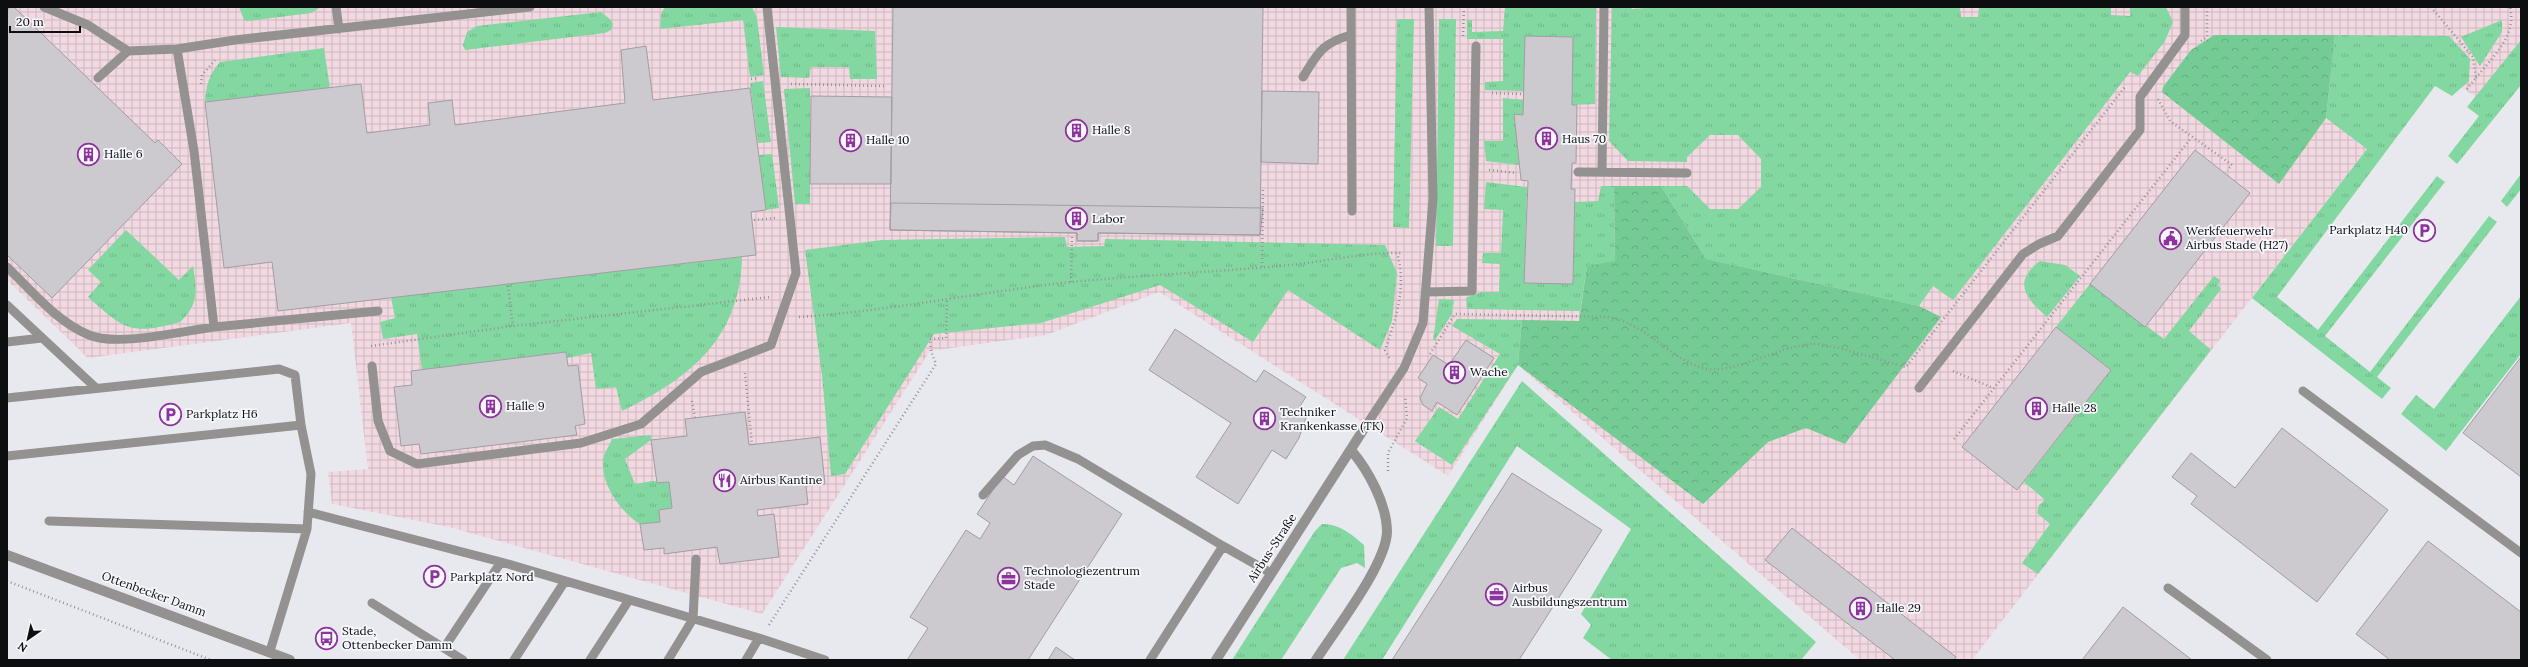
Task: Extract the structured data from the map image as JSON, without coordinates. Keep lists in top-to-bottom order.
{
  "streets": {
    "street": ["Airbus-Straße", "Ottenbecker Damm"]
  },
  "places": {
    "building": [
      "Halle 8",
      "Haus 70",
      "Halle 10",
      "Halle 6",
      "Labor",
      "Wache",
      "Halle 9",
      "Halle 28",
      "Techniker Krankenkasse (TK)",
      "Halle 29"
    ],
    "parking": ["Parkplatz H40", "Parkplatz H6", "Parkplatz Nord"],
    "public building": ["Werkfeuerwehr Airbus Stade (H27)"],
    "restaurant": ["Airbus Kantine"],
    "office": ["Technologiezentrum Stade", "Airbus Ausbildungszentrum"],
    "bus stop": ["Stade, Ottenbecker Damm"]
  },
  "scale_bar": "20 m",
  "north": "bottom left"
}
